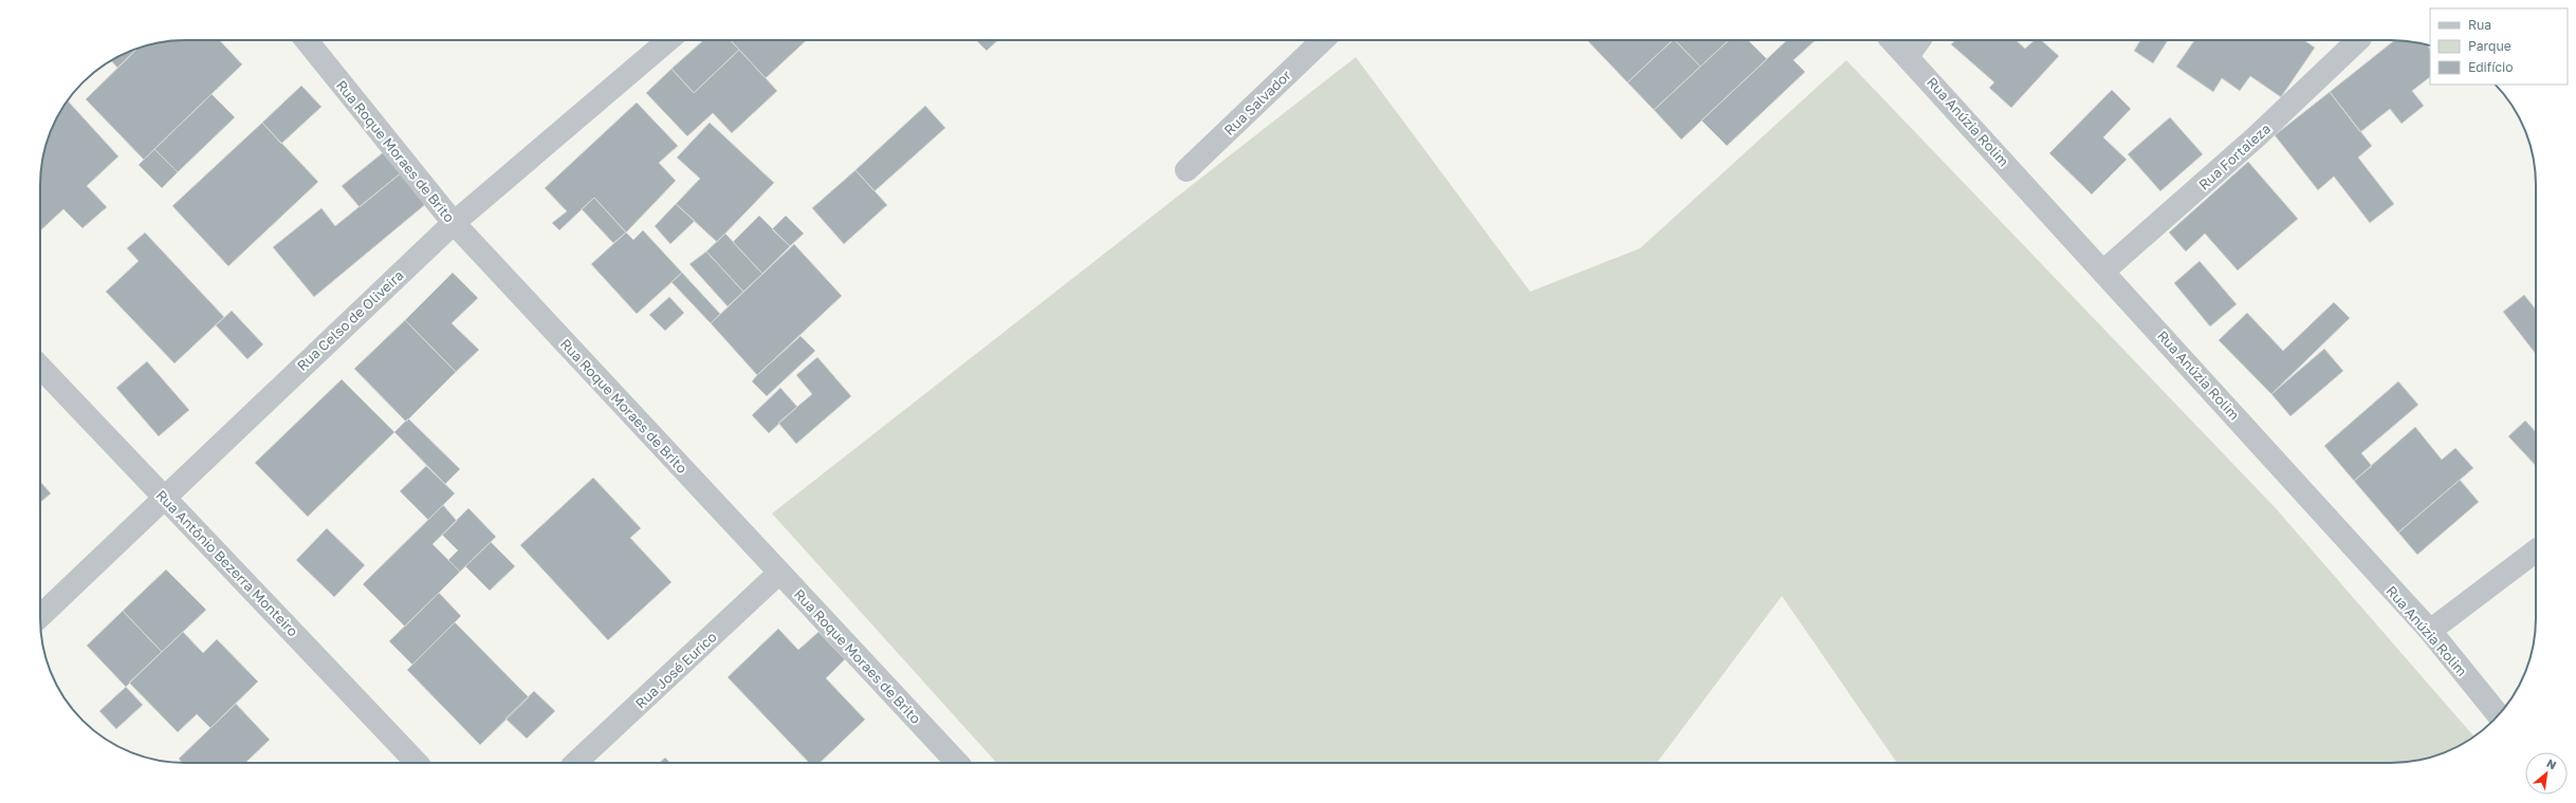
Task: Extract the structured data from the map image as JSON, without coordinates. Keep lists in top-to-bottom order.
{
  "streets": {
    "street": [
      "Rua Salvador",
      "Rua Anúzia Rolim",
      "Rua Roque Moraes de Brito",
      "Rua Fortaleza",
      "Rua Celso de Oliveira",
      "Rua Antônio Bezerra Monteiro",
      "Rua José Eurico"
    ]
  },
  "crossings": [
    ["Rua Anúzia Rolim", "Rua Fortaleza"],
    ["Rua Roque Moraes de Brito", "Rua Celso de Oliveira"],
    ["Rua Roque Moraes de Brito", "Rua José Eurico"],
    ["Rua Celso de Oliveira", "Rua Antônio Bezerra Monteiro"]
  ],
  "legend": ["Rua", "Parque", "Edifício"],
  "north": "top right"
}
